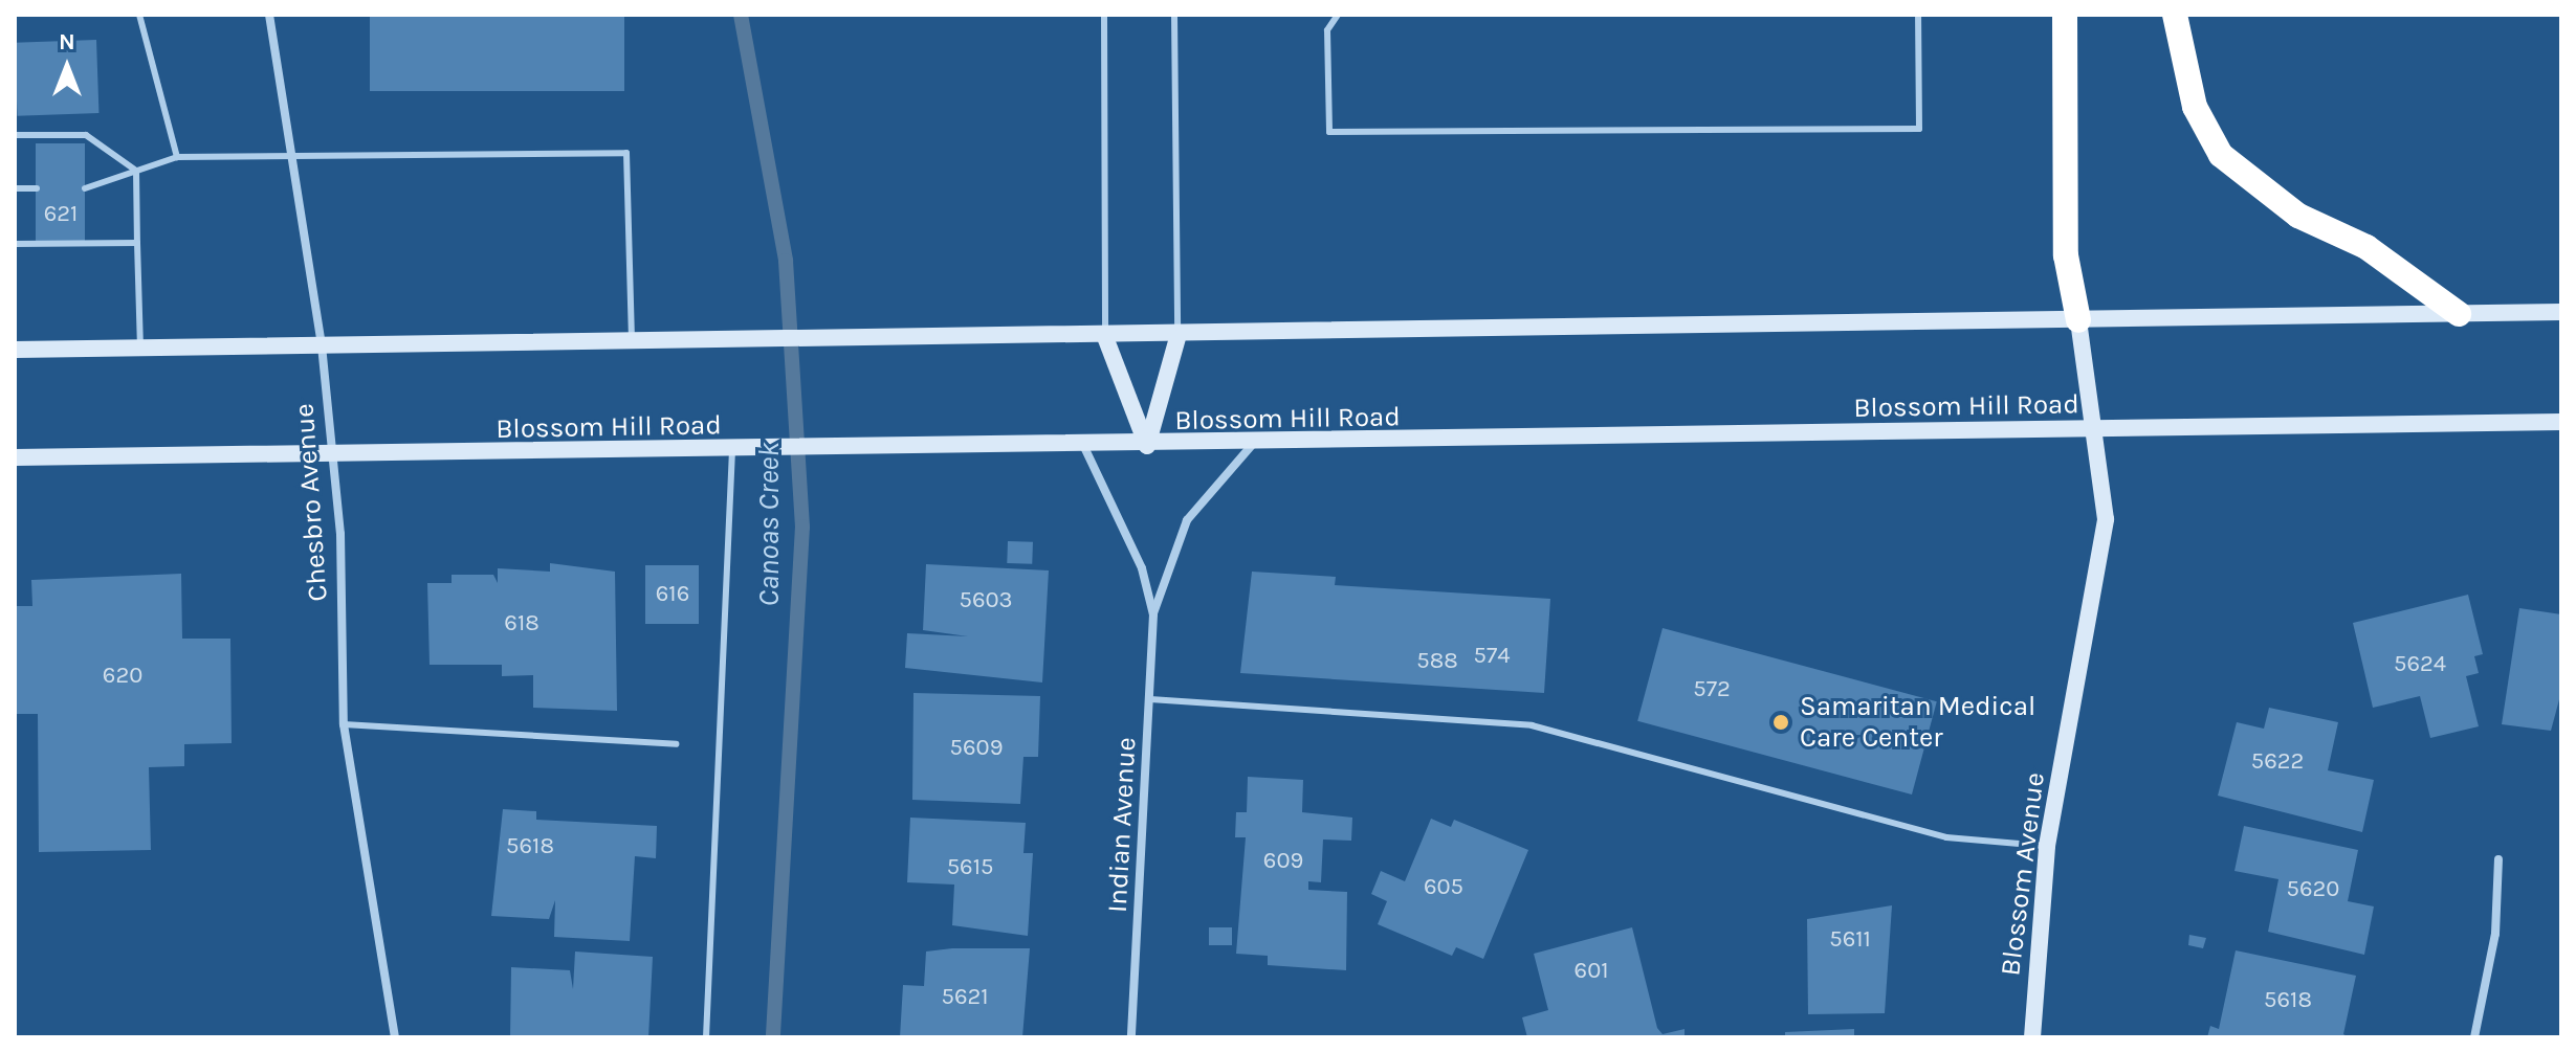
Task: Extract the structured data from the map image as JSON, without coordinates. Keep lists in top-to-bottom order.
{
  "streets": {
    "main road": ["Blossom Hill Road", "Blossom Avenue"],
    "street": ["Chesbro Avenue", "Indian Avenue"]
  },
  "crossings": [
    ["Blossom Hill Road", "Chesbro Avenue"],
    ["Blossom Hill Road", "Indian Avenue"],
    ["Blossom Hill Road", "Blossom Avenue"]
  ],
  "water": ["Canoas Creek"],
  "places": ["Samaritan Medical Care Center"],
  "house_numbers": [
    "621",
    "616",
    "5603",
    "618",
    "574",
    "588",
    "5624",
    "620",
    "572",
    "5609",
    "5622",
    "5618",
    "609",
    "5615",
    "605",
    "5620",
    "5611",
    "601",
    "5621",
    "5618"
  ],
  "north": "top"
}
